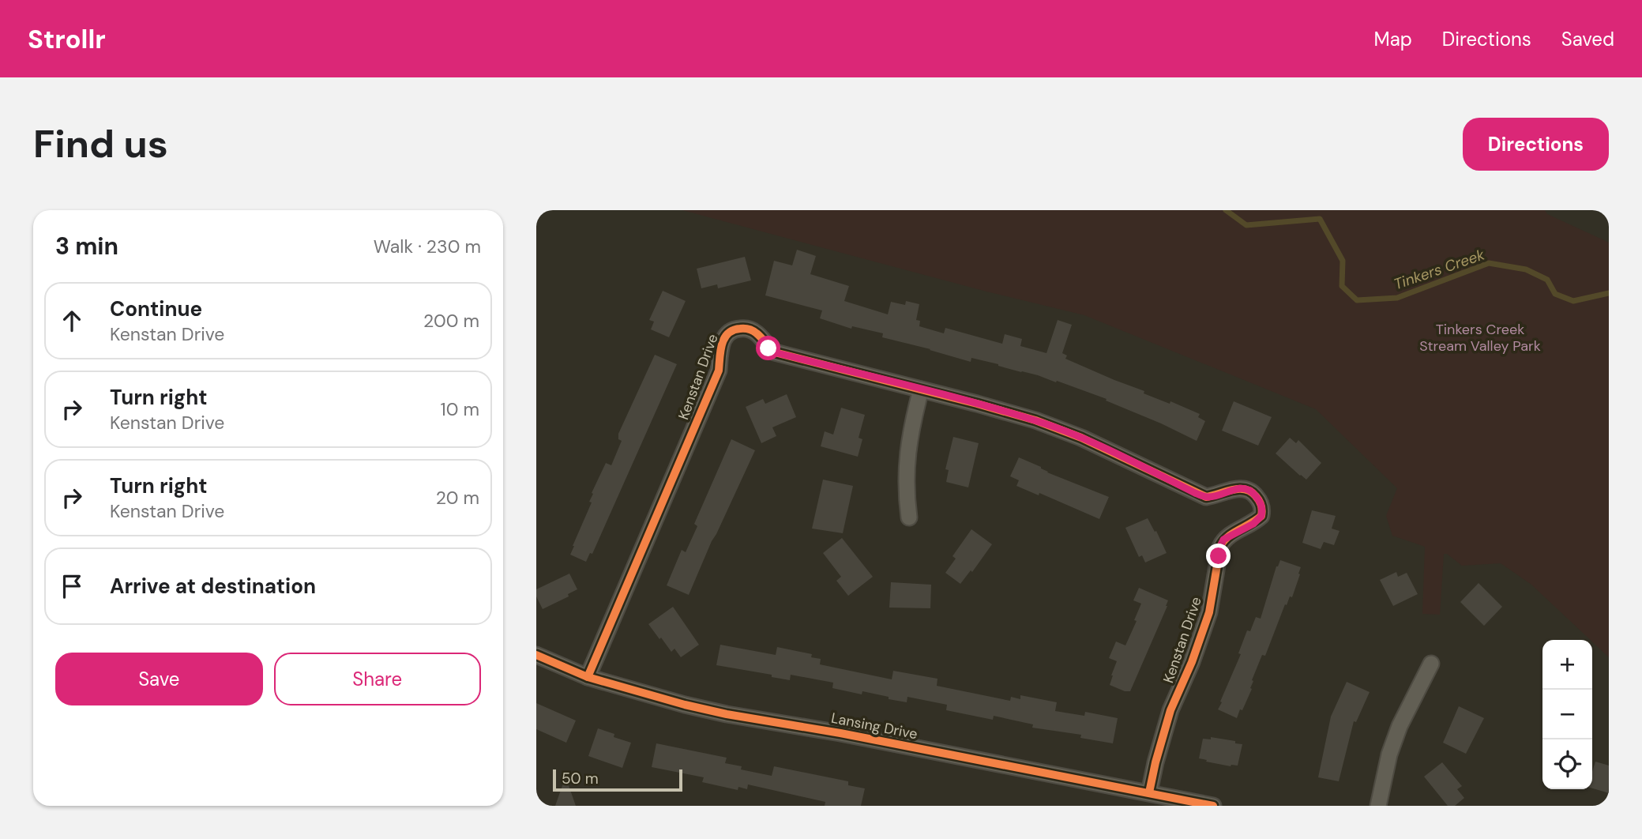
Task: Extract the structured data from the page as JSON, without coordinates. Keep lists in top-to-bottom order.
{
  "streets": {
    "street": ["Kenstan Drive", "Lansing Drive"]
  },
  "crossings": [
    ["Kenstan Drive", "Lansing Drive"]
  ],
  "water": ["Tinkers Creek"],
  "parks": ["Tinkers Creek Stream Valley Park"],
  "scale_bar": "50 m",
  "page": {
    "header": "Strollr",
    "nav": ["Map", "Directions", "Saved"],
    "buttons": [
      "Directions",
      ["Save", "Share"]
    ],
    "title": "Find us",
    "heading": ["3 min", "Walk · 230 m"],
    "list": [
      ["Continue", "Kenstan Drive", "200 m"],
      ["Turn right", "Kenstan Drive", "10 m"],
      ["Turn right", "Kenstan Drive", "20 m"],
      "Arrive at destination"
    ],
    "map_buttons": ["+", "−"],
    "scale": "50 m"
  }
}
